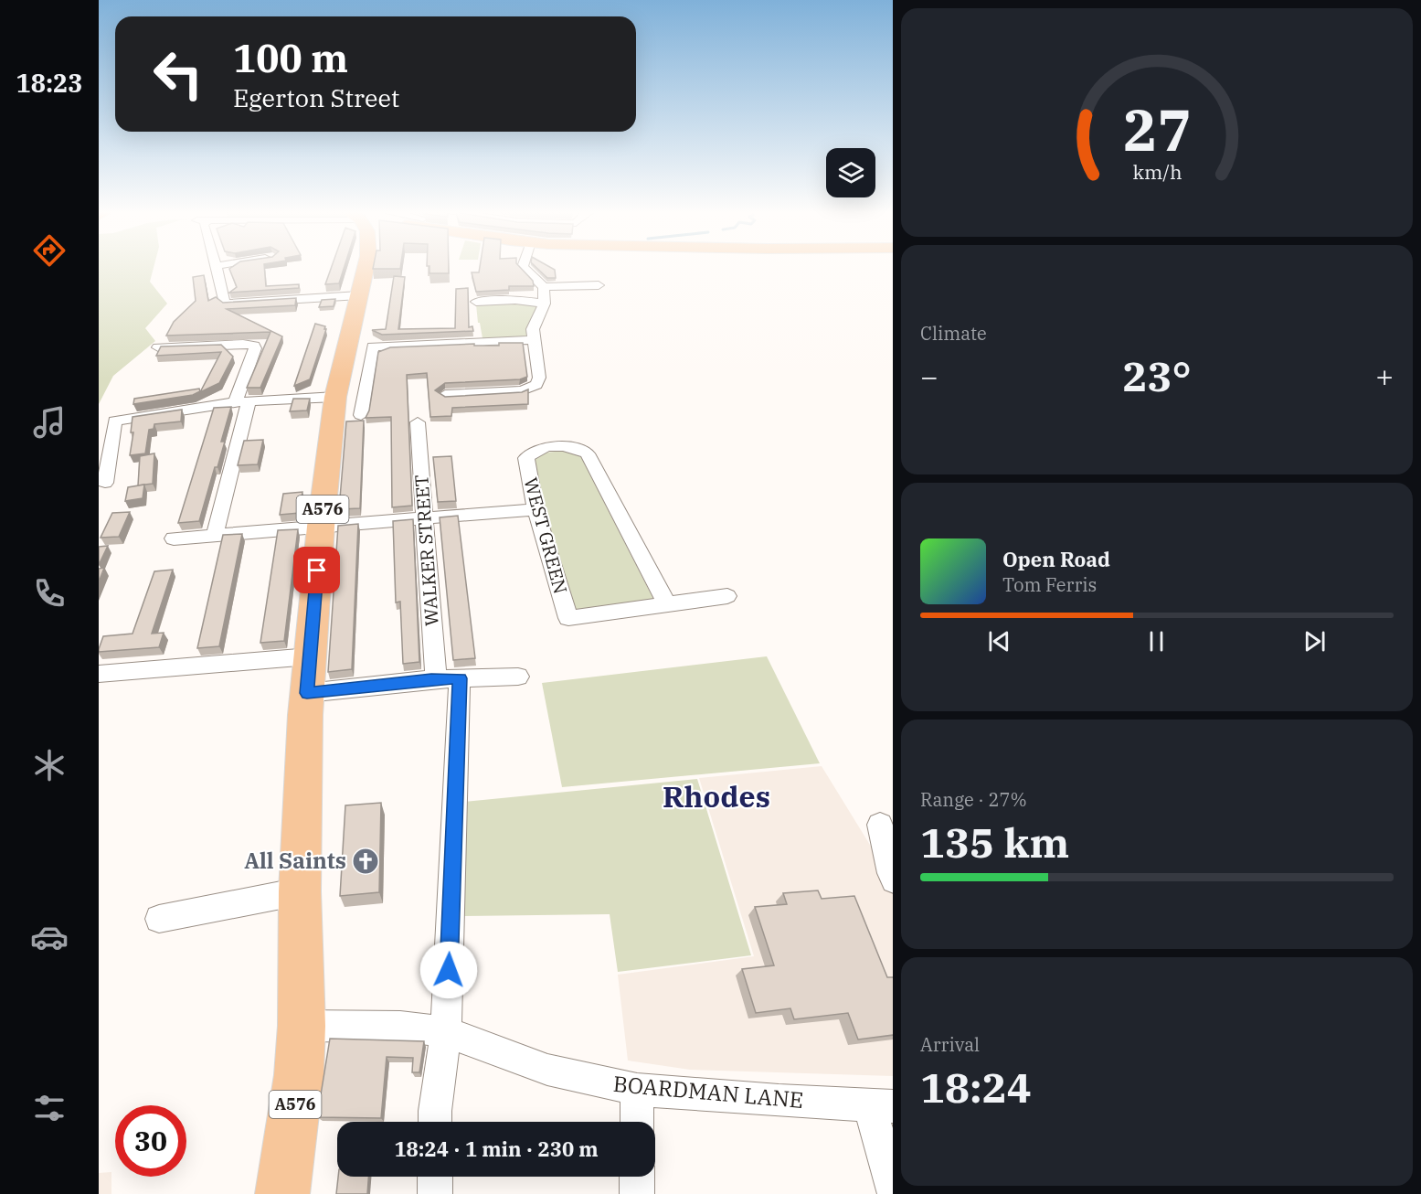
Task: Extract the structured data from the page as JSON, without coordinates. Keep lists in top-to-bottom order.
{
  "streets": {
    "main road": ["A576"],
    "street": ["WEST GREEN", "WALKER STREET", "BOARDMAN LANE"]
  },
  "crossings": [
    ["A576", "BOARDMAN LANE"],
    ["WALKER STREET", "BOARDMAN LANE"]
  ],
  "districts": ["Rhodes"],
  "places": {
    "church": ["All Saints"]
  },
  "page": {
    "tabs": "18:23",
    "turn": ["100 m", "Egerton Street"],
    "tile": [
      "Climate",
      ["Range · 27%", "135 km"],
      ["Arrival", "18:24"]
    ],
    "heat": ["−", "23°", "+"],
    "song": ["Open Road", "Tom Ferris"],
    "limit": "30",
    "trip": "18:24 · 1 min · 230 m",
    "gauge": ["27", "km/h"]
  }
}
